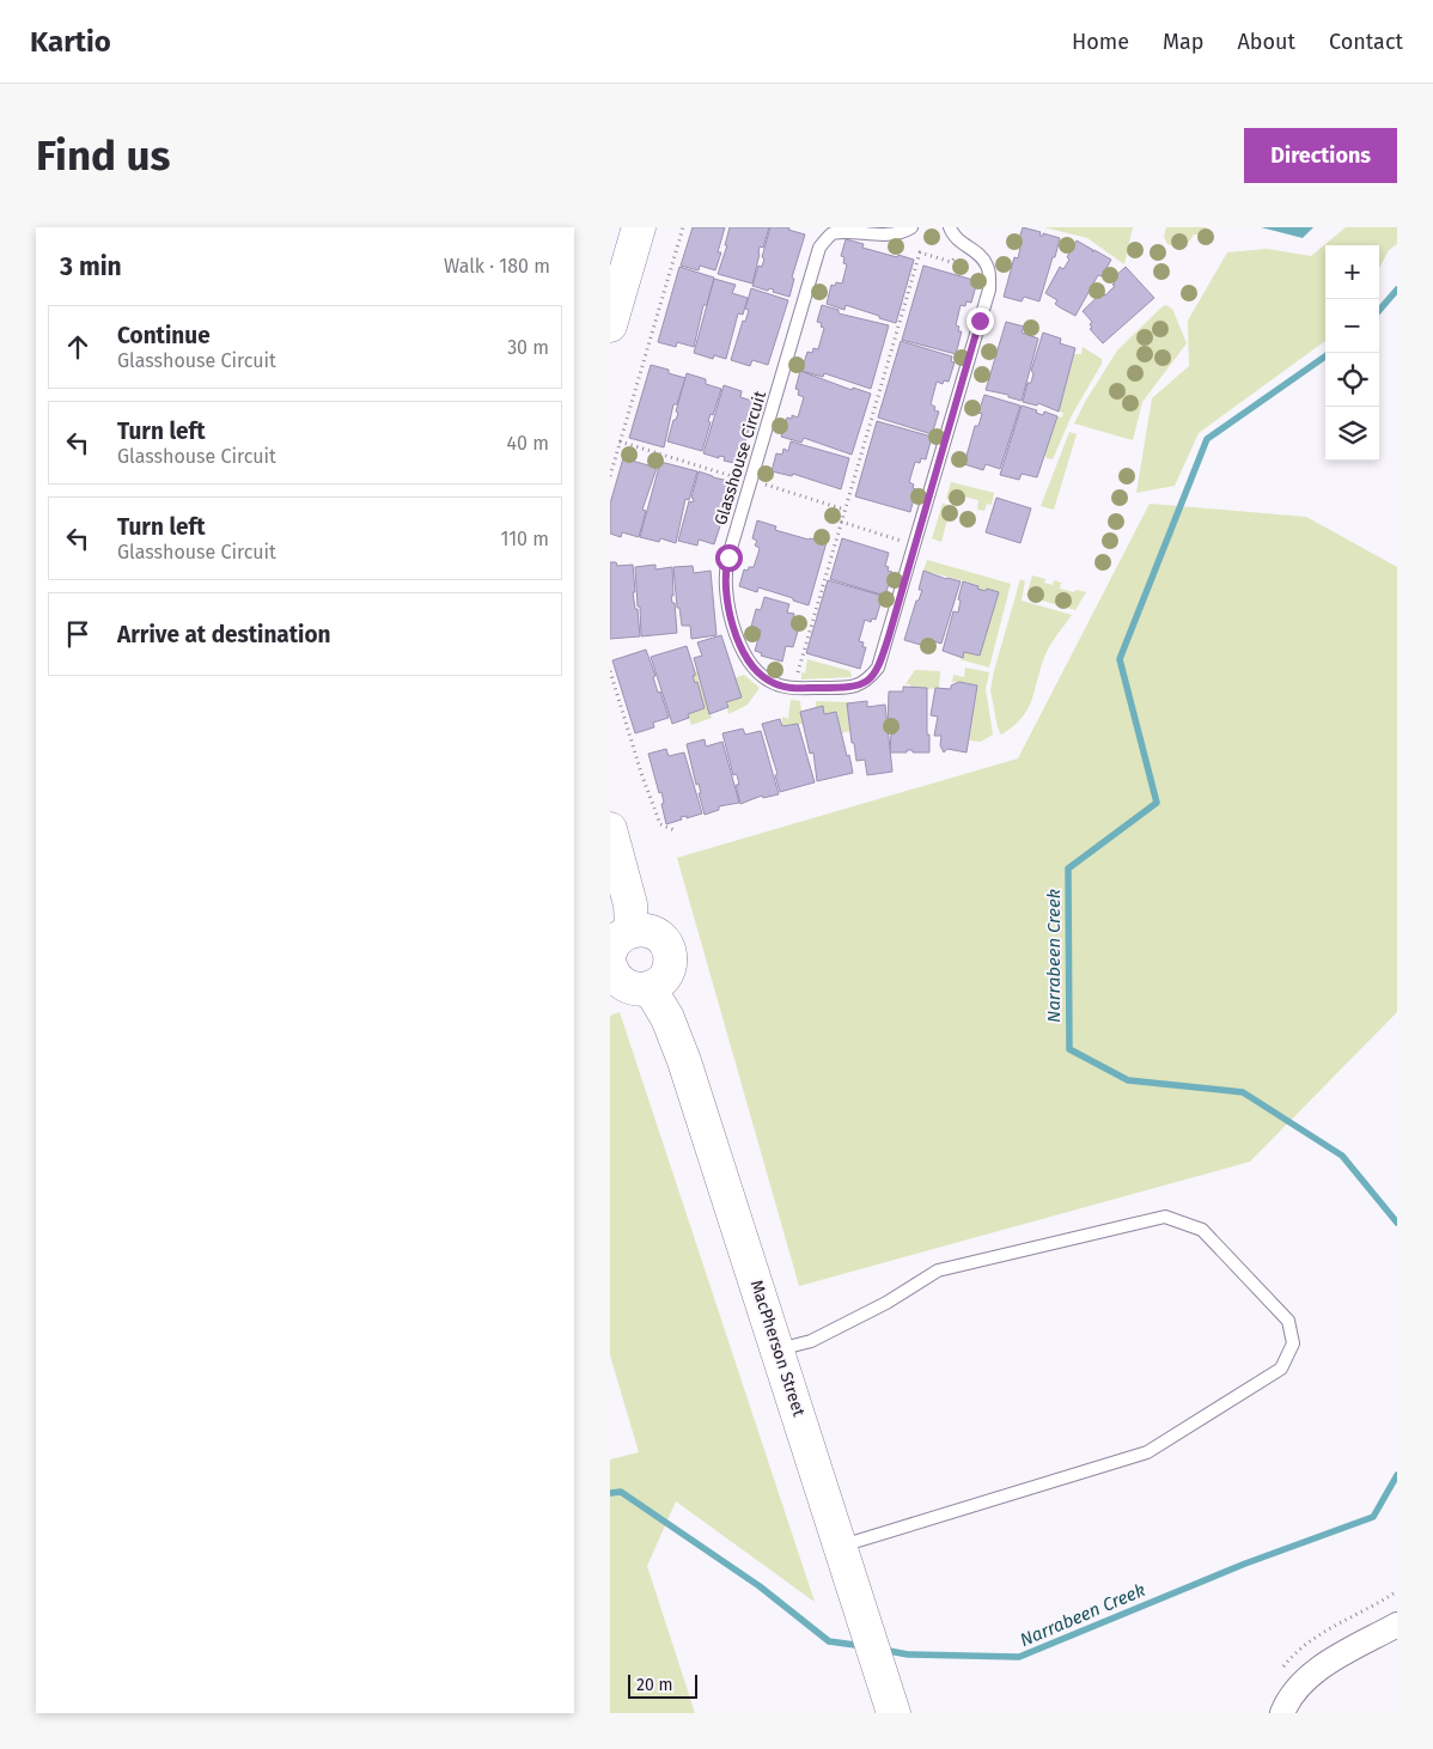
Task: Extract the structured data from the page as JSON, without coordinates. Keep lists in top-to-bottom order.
{
  "streets": {
    "street": ["MacPherson Street"],
    "lane": ["Glasshouse Circuit"]
  },
  "water": ["Narrabeen Creek"],
  "scale_bar": "20 m",
  "page": {
    "header": "Kartio",
    "nav": [
      "Home",
      "Map",
      "About",
      "Contact"
    ],
    "buttons": "Directions",
    "title": "Find us",
    "heading": ["3 min", "Walk · 180 m"],
    "map_buttons": ["+", "−"],
    "list": [
      ["Continue", "Glasshouse Circuit", "30 m"],
      ["Turn left", "Glasshouse Circuit", "40 m"],
      ["Turn left", "Glasshouse Circuit", "110 m"],
      "Arrive at destination"
    ],
    "scale": "20 m"
  }
}
